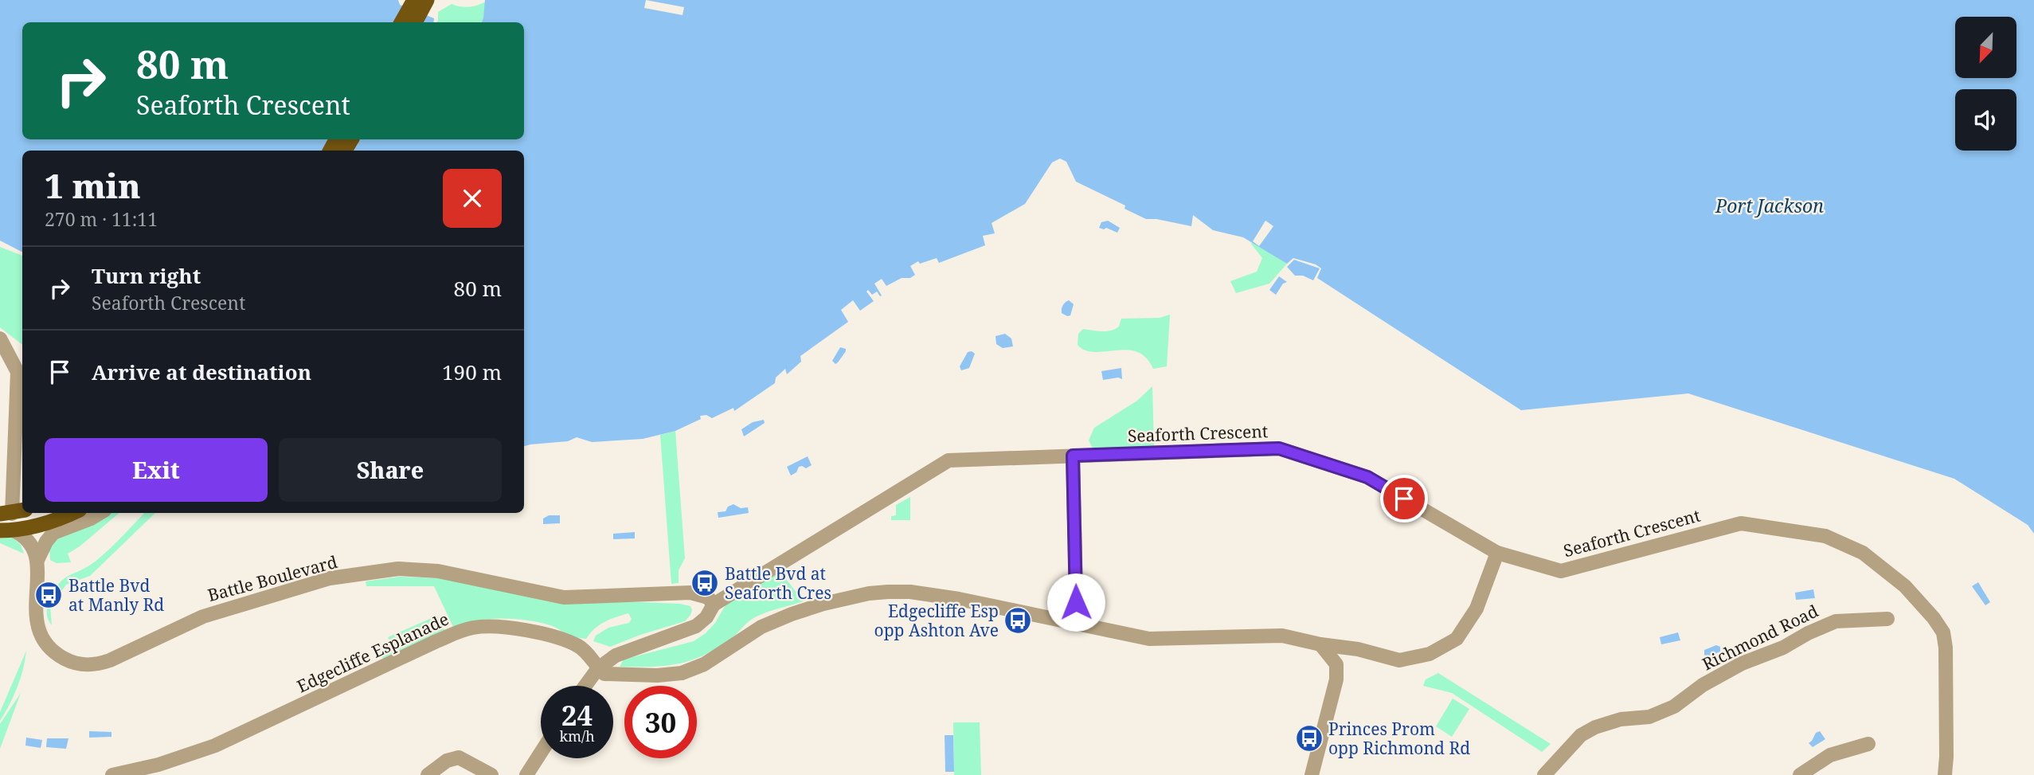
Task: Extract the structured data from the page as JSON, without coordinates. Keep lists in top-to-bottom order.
{
  "streets": {
    "street": [
      "Seaforth Crescent",
      "Battle Boulevard",
      "Richmond Road",
      "Edgecliffe Esplanade"
    ]
  },
  "crossings": [
    ["Seaforth Crescent", "Battle Boulevard"],
    ["Seaforth Crescent", "Edgecliffe Esplanade"]
  ],
  "water": ["Port Jackson"],
  "places": {
    "bus stop": [
      "Battle Bvd at Seaforth Cres",
      "Battle Bvd at Manly Rd",
      "Edgecliffe Esp opp Ashton Ave",
      "Princes Prom opp Richmond Rd"
    ]
  },
  "north": "bottom left",
  "page": {
    "turn": ["80 m", "Seaforth Crescent"],
    "heading": ["1 min", "270 m · 11:11"],
    "list": [
      {
        "name": "Turn right",
        "note": "Seaforth Crescent",
        "value": "80 m"
      },
      {
        "name": "Arrive at destination",
        "value": "190 m"
      }
    ],
    "buttons": ["Exit", "Share"],
    "speed": "24 km/h",
    "limit": "30"
  }
}
